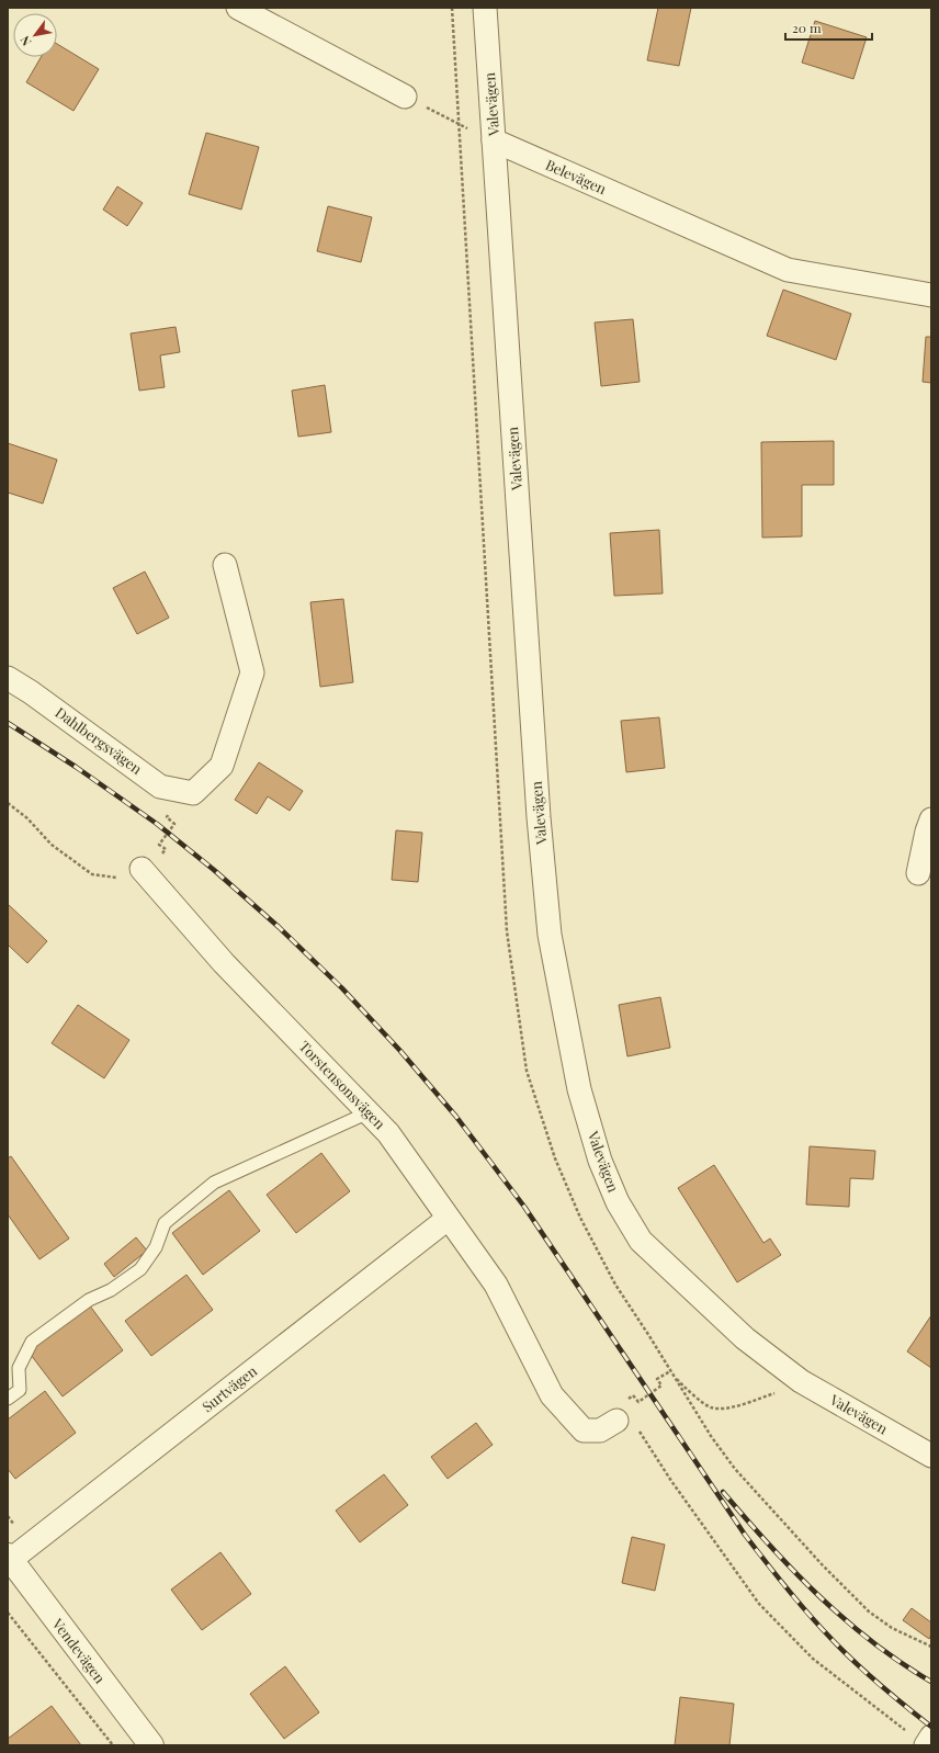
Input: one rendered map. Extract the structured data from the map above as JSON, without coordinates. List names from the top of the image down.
{
  "streets": {
    "street": [
      "Valevägen",
      "Belevägen",
      "Dahlbergsvägen",
      "Torstensonsvägen",
      "Surtvägen",
      "Vendevägen"
    ]
  },
  "crossings": [
    ["Valevägen", "Belevägen"],
    ["Torstensonsvägen", "Surtvägen"],
    ["Surtvägen", "Vendevägen"]
  ],
  "scale_bar": "20 m",
  "north": "bottom left"
}
